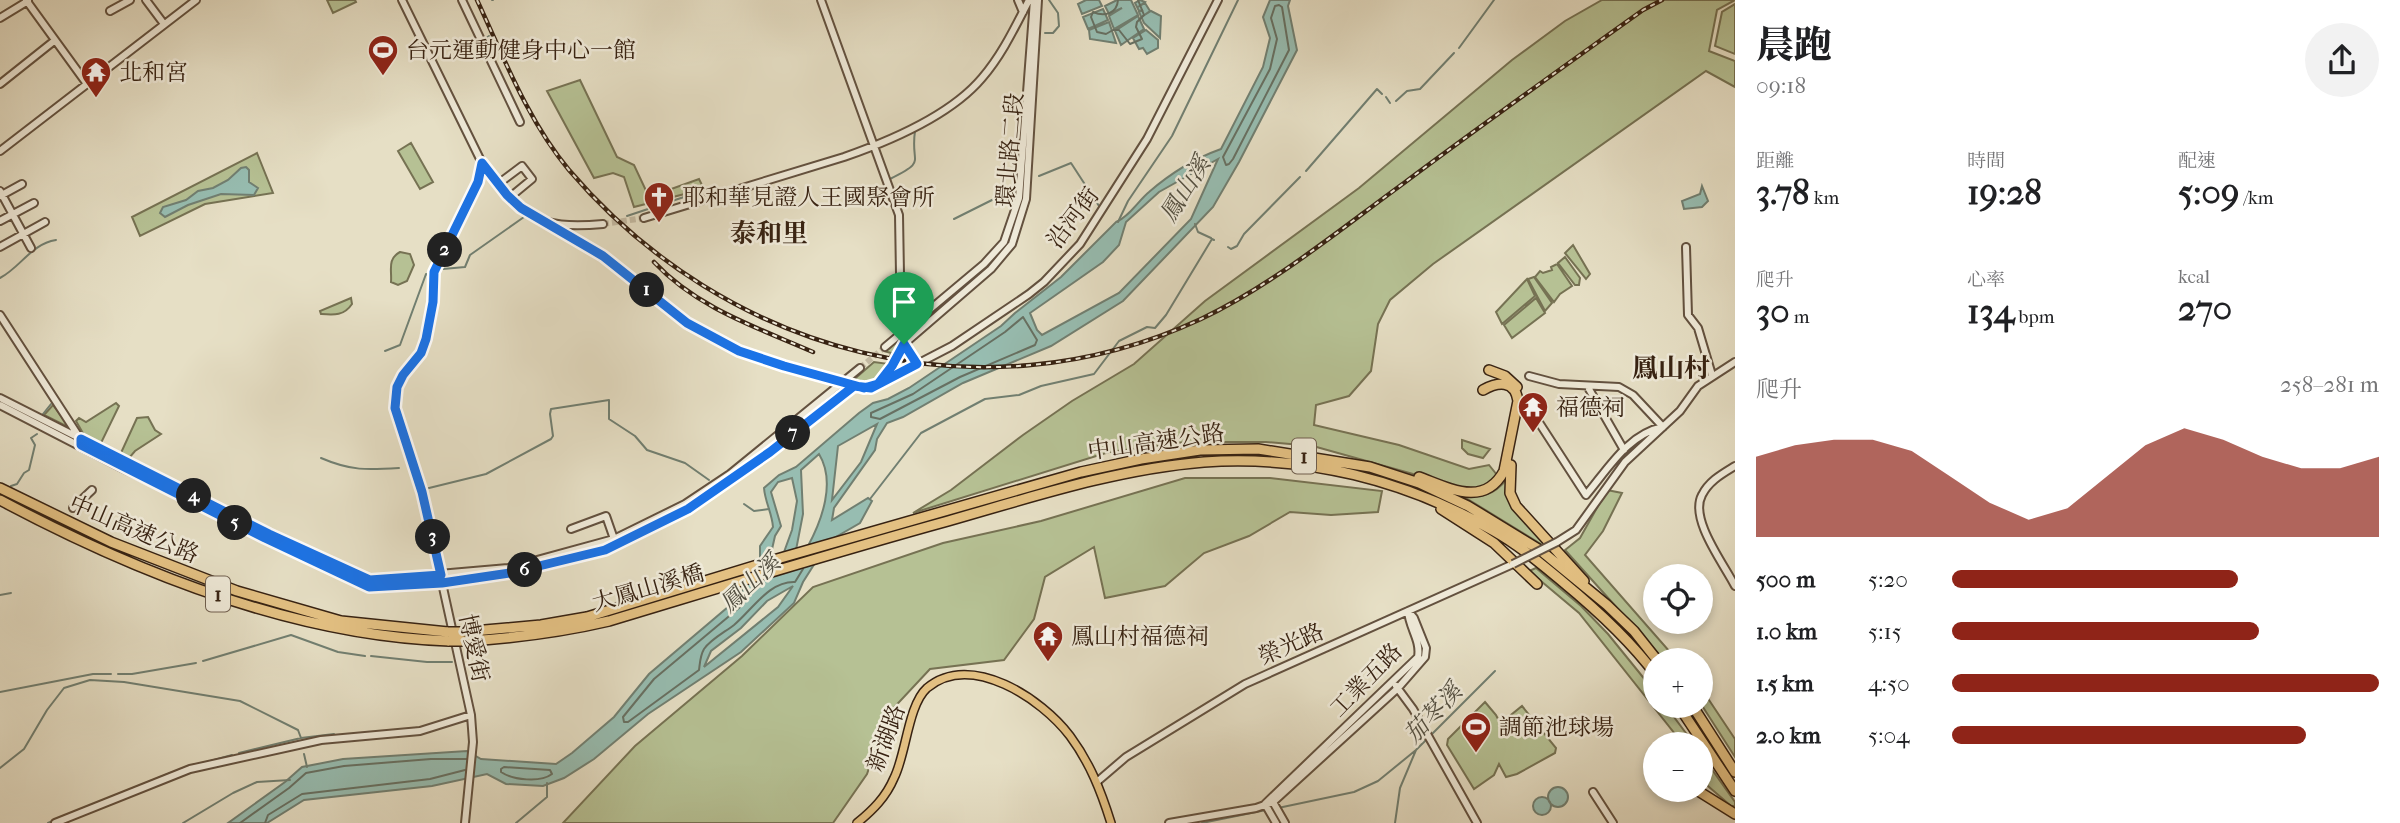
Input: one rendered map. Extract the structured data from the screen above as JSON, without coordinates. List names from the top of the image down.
{
  "streets": {
    "highway": ["中山高速公路", "1", "大鳳山溪橋"],
    "main road": ["新湖路"],
    "street": [
      "環北路二段",
      "沿河街",
      "榮光路",
      "博愛街",
      "工業五路"
    ]
  },
  "crossings": [
    ["環北路二段", "沿河街"],
    ["中山高速公路", "大鳳山溪橋"],
    ["榮光路", "工業五路"],
    ["榮光路", "新湖路"]
  ],
  "districts": ["泰和里", "鳳山村"],
  "water": ["鳳山溪", "茄苳溪"],
  "places": {
    "sports": ["台元運動健身中心一館", "調節池球場"],
    "temple": ["北和宮", "福德祠", "鳳山村福德祠"],
    "church": ["耶和華見證人王國聚會所"]
  },
  "page": {
    "heading": ["晨跑", "09:18"],
    "stats": [
      ["距離", "3.78 km"],
      ["時間", "19:28"],
      ["配速", "5:09 /km"],
      ["爬升", "30 m"],
      ["心率", "134 bpm"],
      ["kcal", "270"]
    ],
    "pins": [
      "2",
      "1",
      "7",
      "4",
      "5",
      "3",
      "6"
    ],
    "chart": ["爬升", "258–281 m"],
    "list": [
      {
        "name": "500 m",
        "note": "5:20"
      },
      {
        "name": "1.0 km",
        "note": "5:15"
      },
      {
        "name": "1.5 km",
        "note": "4:50"
      },
      {
        "name": "2.0 km",
        "note": "5:04"
      }
    ],
    "map_buttons": ["+", "−"]
  }
}
